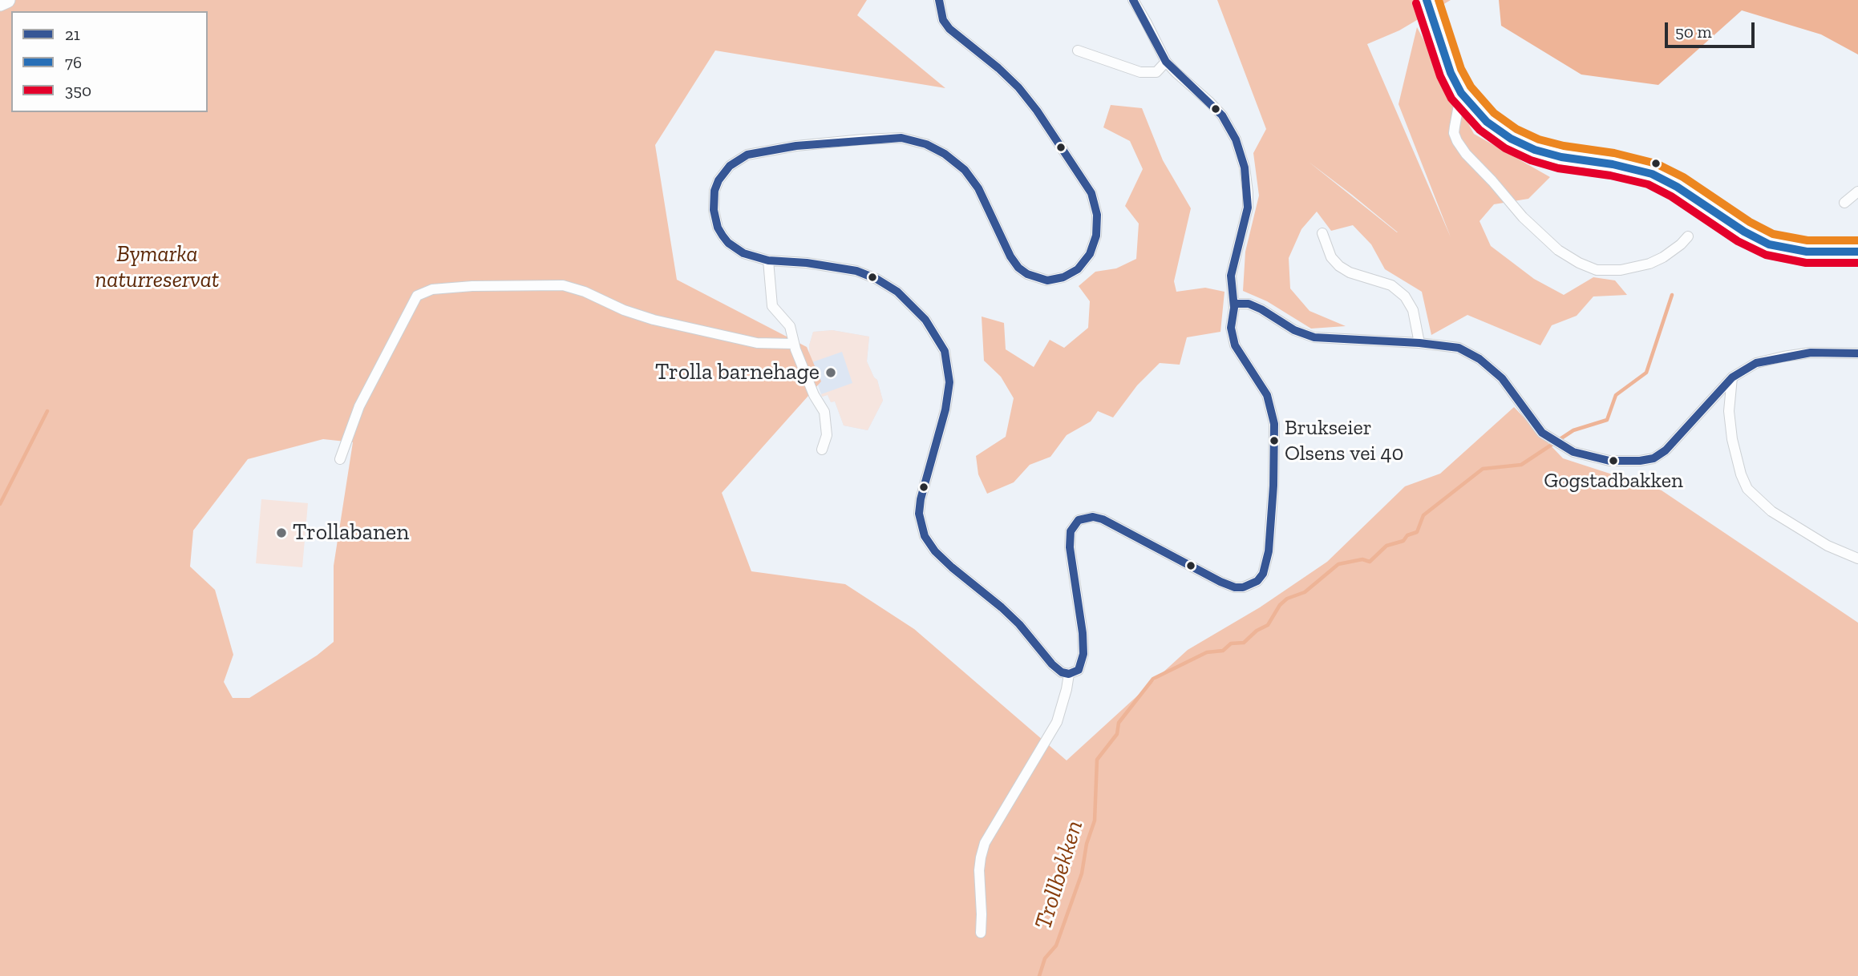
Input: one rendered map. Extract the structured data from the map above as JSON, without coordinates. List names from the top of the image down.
{
  "water": ["Trollbekken"],
  "parks": ["Bymarka naturreservat"],
  "places": [
    "Trolla barnehage",
    "Brukseier Olsens vei 40",
    "Gogstadbakken",
    "Trollabanen"
  ],
  "lines": ["transit line 21", "transit line 76", "transit line 350"],
  "legend": ["21", "76", "350"],
  "scale_bar": "50 m"
}
